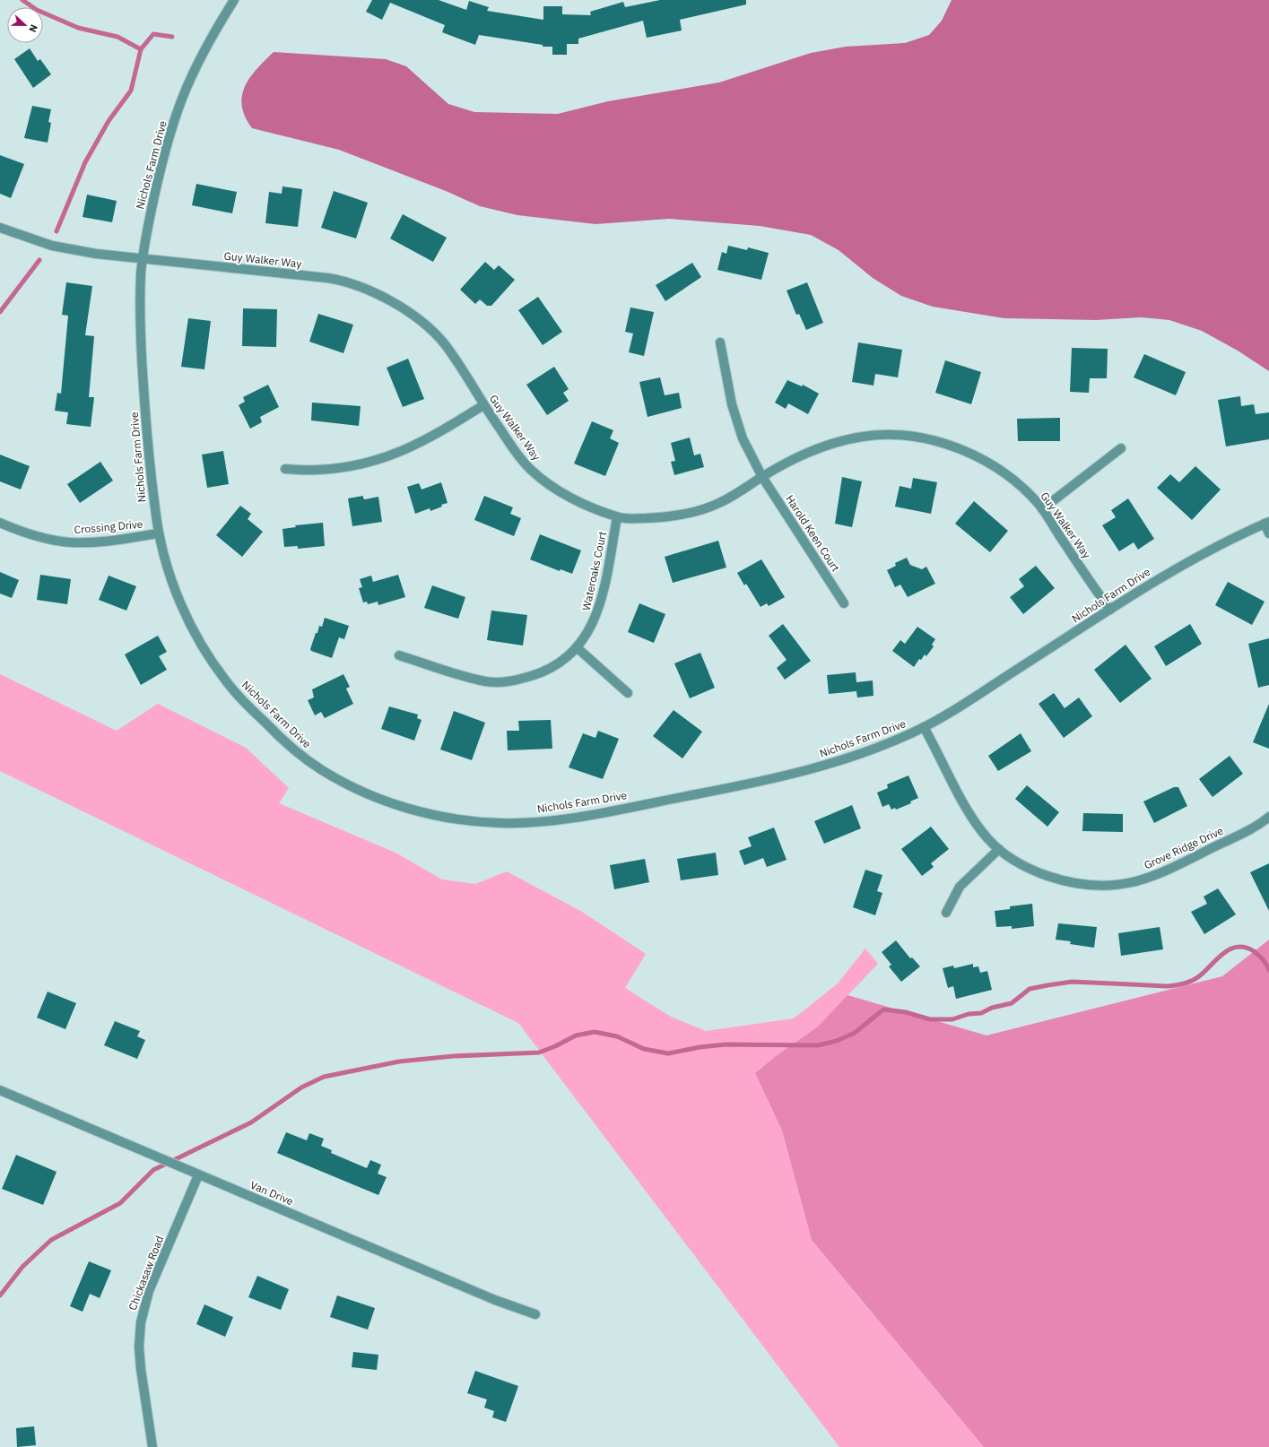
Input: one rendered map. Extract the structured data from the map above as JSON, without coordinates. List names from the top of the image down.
{
  "streets": {
    "street": [
      "Nichols Farm Drive",
      "Guy Walker Way",
      "Crossing Drive",
      "Harold Keen Court",
      "Wateroaks Court",
      "Grove Ridge Drive",
      "Van Drive",
      "Chickasaw Road"
    ]
  },
  "crossings": [
    ["Nichols Farm Drive", "Guy Walker Way"],
    ["Nichols Farm Drive", "Crossing Drive"],
    ["Nichols Farm Drive", "Grove Ridge Drive"],
    ["Guy Walker Way", "Harold Keen Court"],
    ["Guy Walker Way", "Wateroaks Court"],
    ["Van Drive", "Chickasaw Road"]
  ],
  "north": "right"
}
